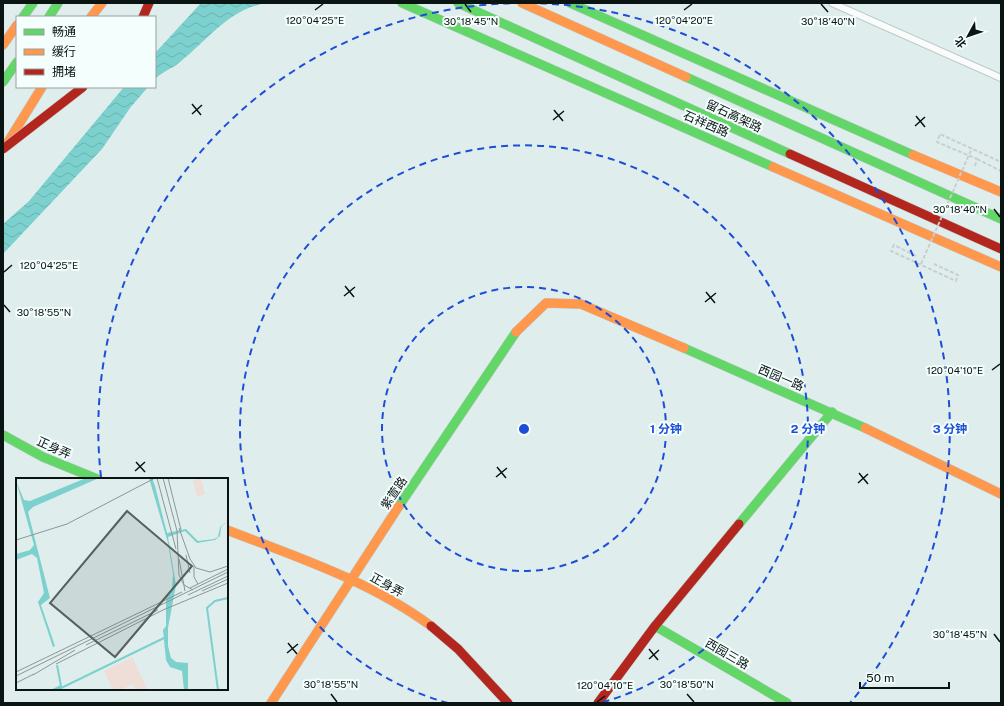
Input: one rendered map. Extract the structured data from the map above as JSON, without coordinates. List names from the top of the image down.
{
  "streets": {
    "main road": [
      "留石高架路",
      "石祥西路",
      "西园一路",
      "正身弄",
      "紫萱路",
      "西园三路"
    ]
  },
  "crossings": [
    ["西园一路", "紫萱路"],
    ["正身弄", "紫萱路"]
  ],
  "legend": ["畅通", "缓行", "拥堵"],
  "scale_bar": "50 m",
  "north": "bottom left",
  "coordinates": [
    "120°04'25\"E",
    "120°04'20\"E",
    "30°18'45\"N",
    "30°18'40\"N",
    "30°18'55\"N",
    "120°04'10\"E",
    "30°18'50\"N"
  ],
  "rings": ["1 分钟", "2 分钟", "3 分钟"]
}
